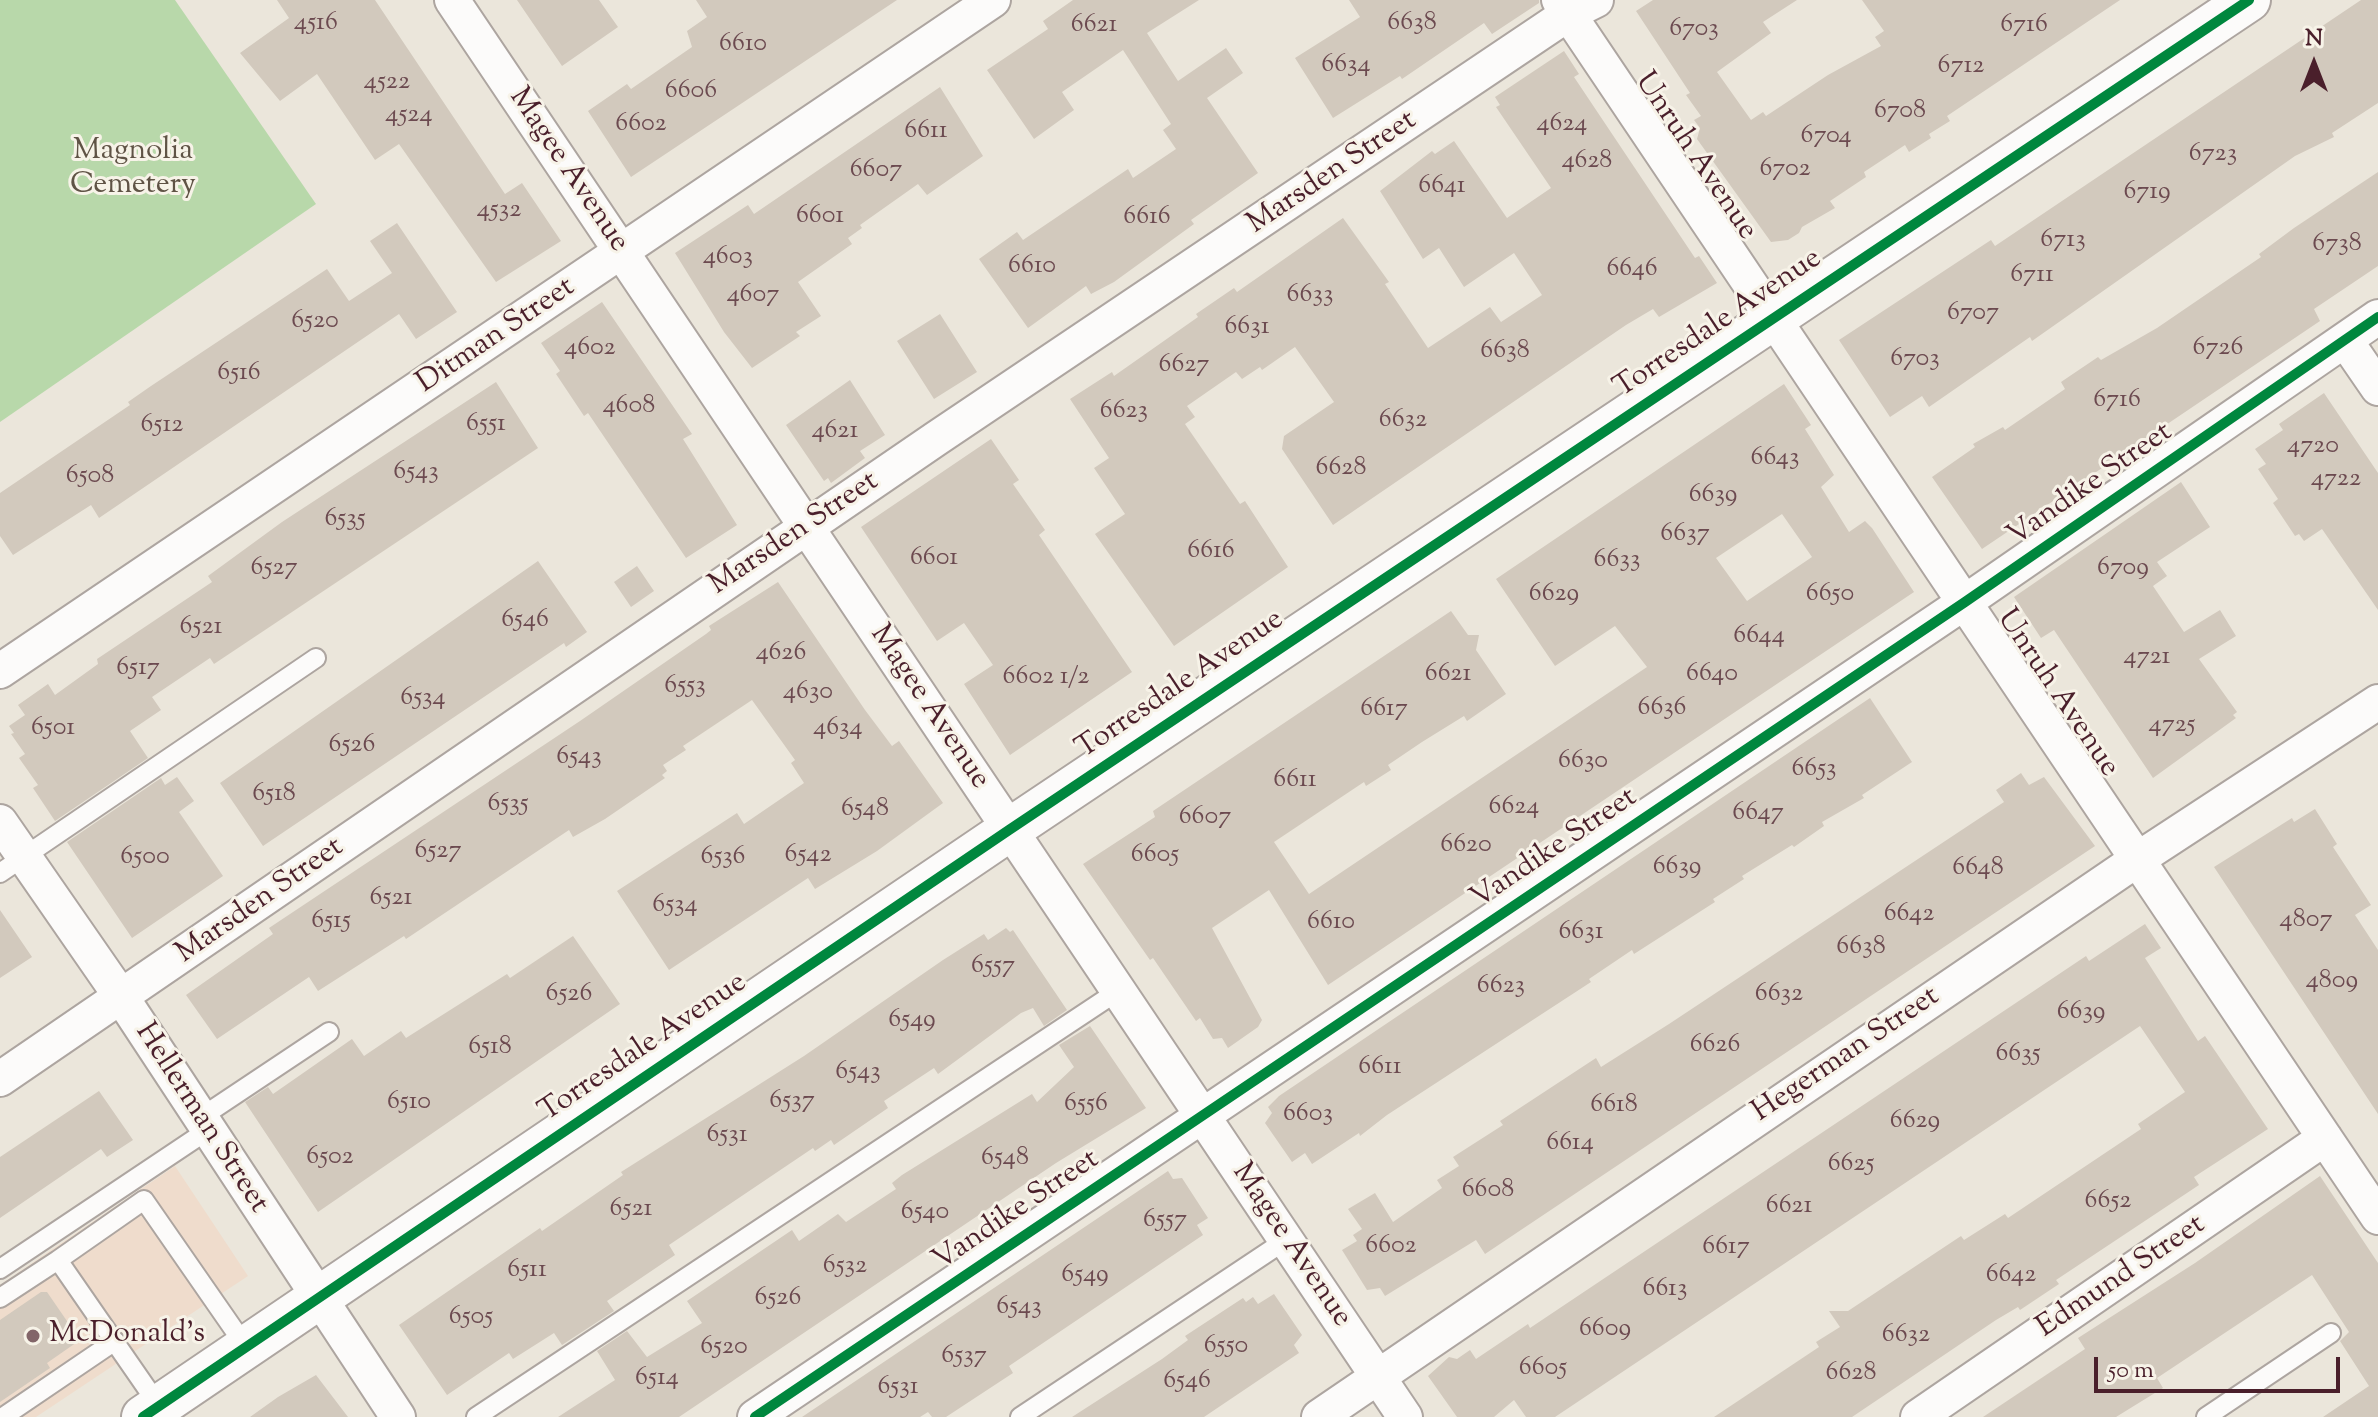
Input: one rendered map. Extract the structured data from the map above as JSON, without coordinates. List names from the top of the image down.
{
  "streets": {
    "street": [
      "Unruh Avenue",
      "Magee Avenue",
      "Marsden Street",
      "Torresdale Avenue",
      "Ditman Street",
      "Vandike Street",
      "Hegerman Street",
      "Hellerman Street",
      "Edmund Street"
    ]
  },
  "crossings": [
    ["Unruh Avenue", "Marsden Street"],
    ["Unruh Avenue", "Torresdale Avenue"],
    ["Unruh Avenue", "Vandike Street"],
    ["Unruh Avenue", "Hegerman Street"],
    ["Unruh Avenue", "Edmund Street"],
    ["Magee Avenue", "Marsden Street"],
    ["Magee Avenue", "Torresdale Avenue"],
    ["Magee Avenue", "Ditman Street"],
    ["Magee Avenue", "Vandike Street"],
    ["Magee Avenue", "Hegerman Street"],
    ["Marsden Street", "Hellerman Street"],
    ["Torresdale Avenue", "Hellerman Street"]
  ],
  "parks": ["Magnolia Cemetery"],
  "places": ["McDonald's"],
  "house_numbers": [
    "4516",
    "6638",
    "6621",
    "6716",
    "6703",
    "6610",
    "6634",
    "6712",
    "4522",
    "6606",
    "6708",
    "4524",
    "6602",
    "4624",
    "6611",
    "6704",
    "6723",
    "4628",
    "6702",
    "6607",
    "6641",
    "6719",
    "4532",
    "6601",
    "6616",
    "6713",
    "6738",
    "4603",
    "6610",
    "6646",
    "6711",
    "4607",
    "6633",
    "6707",
    "6520",
    "6631",
    "4602",
    "6726",
    "6638",
    "6703",
    "6627",
    "6516",
    "6716",
    "4608",
    "6623",
    "6632",
    "6551",
    "6512",
    "4621",
    "4720",
    "6643",
    "6628",
    "6543",
    "6508",
    "4722",
    "6639",
    "6535",
    "6637",
    "6616",
    "6601",
    "6633",
    "6527",
    "6709",
    "6629",
    "6650",
    "6546",
    "6521",
    "6644",
    "4626",
    "4721",
    "6517",
    "6621",
    "6640",
    "6602 1/2",
    "6553",
    "4630",
    "6534",
    "6636",
    "6617",
    "4725",
    "6501",
    "4634",
    "6526",
    "6543",
    "6630",
    "6653",
    "6611",
    "6518",
    "6535",
    "6624",
    "6548",
    "6647",
    "6607",
    "6620",
    "6527",
    "6542",
    "6605",
    "6500",
    "6536",
    "6639",
    "6648",
    "6521",
    "6534",
    "6642",
    "4807",
    "6515",
    "6610",
    "6631",
    "6638",
    "6557",
    "4809",
    "6623",
    "6526",
    "6632",
    "6639",
    "6549",
    "6626",
    "6518",
    "6635",
    "6611",
    "6543",
    "6537",
    "6510",
    "6556",
    "6618",
    "6603",
    "6629",
    "6531",
    "6614",
    "6502",
    "6548",
    "6625",
    "6608",
    "6652",
    "6621",
    "6521",
    "6540",
    "6557",
    "6602",
    "6617",
    "6532",
    "6511",
    "6549",
    "6642",
    "6613",
    "6526",
    "6543",
    "6505",
    "6609",
    "6632",
    "6550",
    "6520",
    "6537",
    "6605",
    "6628",
    "6514",
    "6546",
    "6531"
  ],
  "scale_bar": "50 m",
  "north": "top"
}
